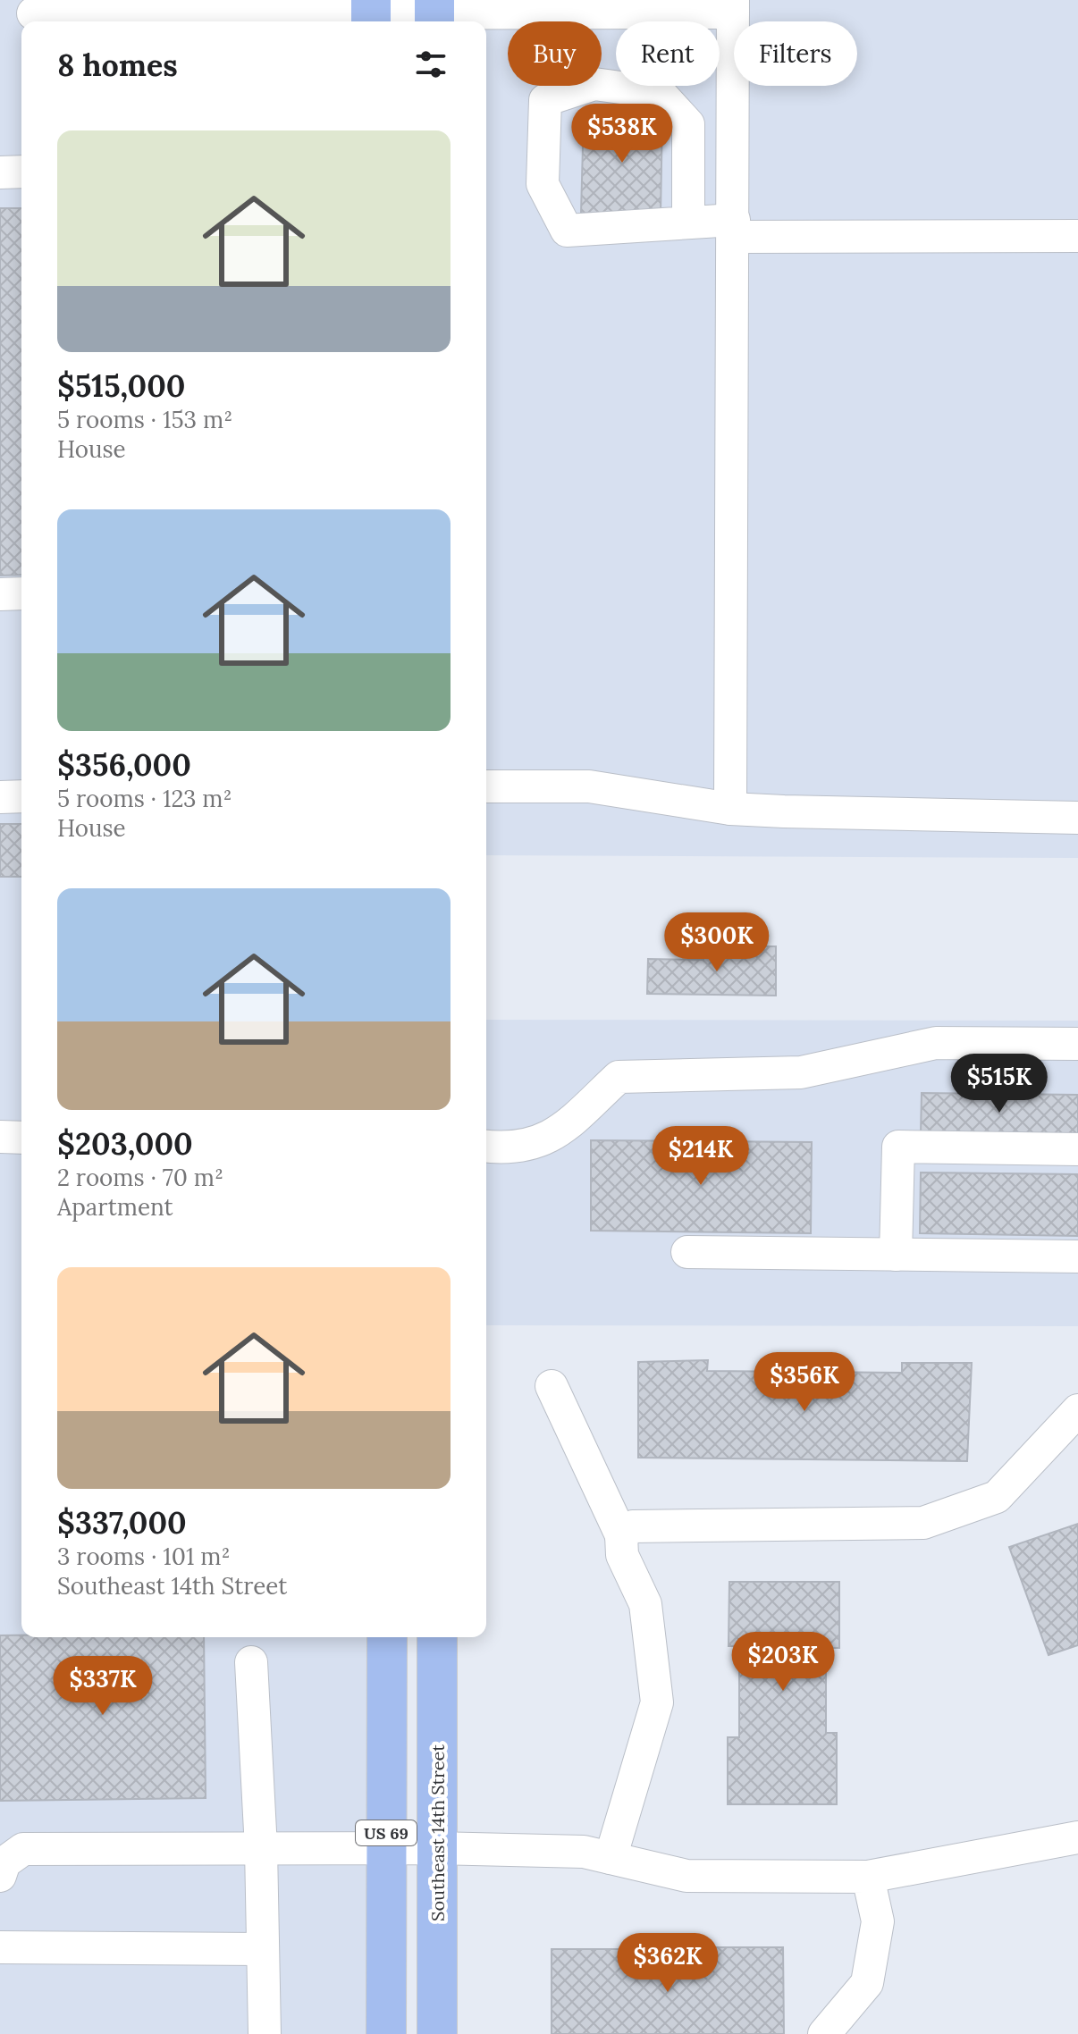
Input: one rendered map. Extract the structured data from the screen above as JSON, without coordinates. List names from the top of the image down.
{
  "streets": {
    "main road": ["US 69", "Southeast 14th Street"]
  },
  "page": {
    "chip": ["Buy", "Rent", "Filters"],
    "heading": "8 homes",
    "price": [
      "$538K",
      "$300K",
      "$515K",
      "$214K",
      "$356K",
      "$203K",
      "$337K",
      "$362K"
    ],
    "list": [
      {
        "name": "$515,000",
        "note": "5 rooms · 153 m² · House"
      },
      {
        "name": "$356,000",
        "note": "5 rooms · 123 m² · House"
      },
      {
        "name": "$203,000",
        "note": "2 rooms · 70 m² · Apartment"
      },
      {
        "name": "$337,000",
        "note": "3 rooms · 101 m² · Southeast 14th Street"
      }
    ]
  }
}
